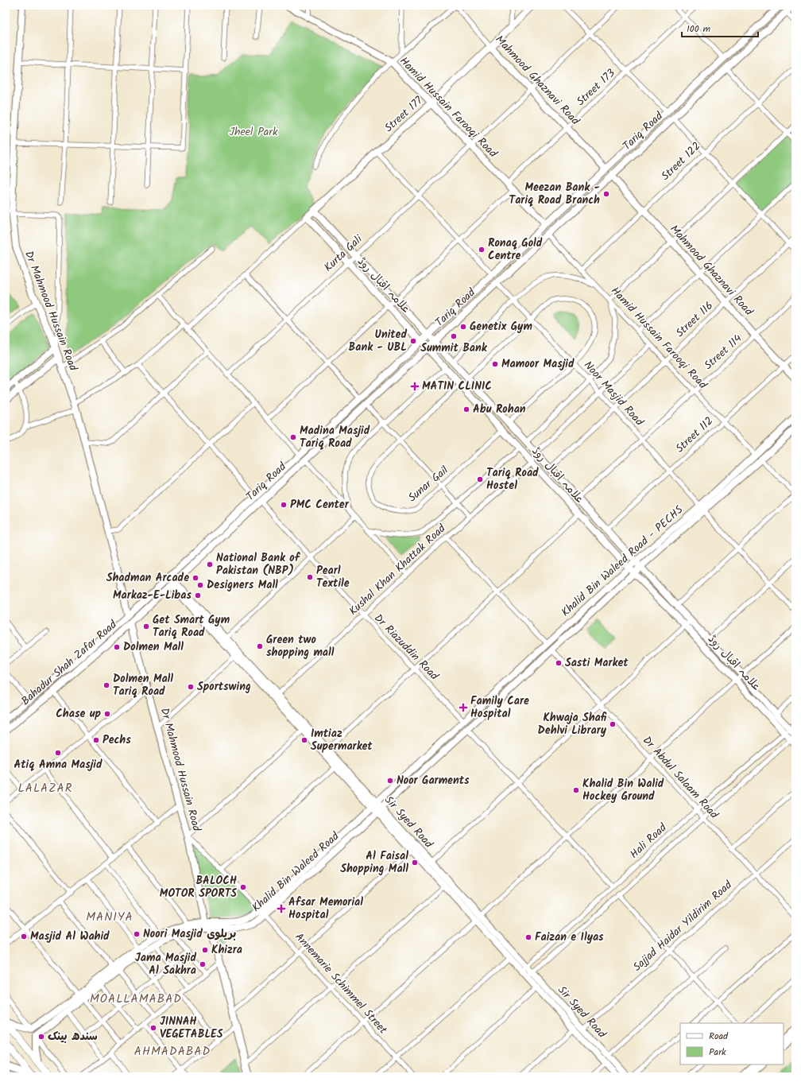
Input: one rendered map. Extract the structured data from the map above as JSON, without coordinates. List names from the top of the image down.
{
  "streets": {
    "main road": [
      "Mahmood Ghaznavi Road",
      "Hamid Hussain Farooqi Road",
      "Street 177",
      "Tariq Road",
      "علامہ اقبال روڈ",
      "Dr Mahmood Hussain Road",
      "Khalid Bin Waleed Road - PECHS",
      "Bahadur Shah Zafar Road",
      "Sir Syed Road",
      "Khalid Bin Waleed Road"
    ],
    "street": [
      "Street 173",
      "Street 122",
      "Kurta Gali",
      "Street 116",
      "Street 114",
      "Noor Masjid Road",
      "Street 112",
      "Sunar Gail",
      "Kushal Khan Khattak Road",
      "Dr Riazuddin Road",
      "Dr Abdul Salaam Road",
      "Hali Road",
      "Sajjad Haidar Yildirim Road",
      "Annemarie Schimmel Street"
    ]
  },
  "crossings": [
    ["Mahmood Ghaznavi Road", "Street 173"],
    ["Mahmood Ghaznavi Road", "Street 177"],
    ["Mahmood Ghaznavi Road", "Tariq Road"],
    ["Mahmood Ghaznavi Road", "Street 122"],
    ["Mahmood Ghaznavi Road", "Kurta Gali"],
    ["Mahmood Ghaznavi Road", "Street 116"],
    ["Mahmood Ghaznavi Road", "Street 114"],
    ["Mahmood Ghaznavi Road", "Street 112"],
    ["Street 173", "Hamid Hussain Farooqi Road"],
    ["Hamid Hussain Farooqi Road", "Street 177"],
    ["Hamid Hussain Farooqi Road", "Tariq Road"],
    ["Hamid Hussain Farooqi Road", "Street 122"],
    ["Hamid Hussain Farooqi Road", "Kurta Gali"],
    ["Hamid Hussain Farooqi Road", "Street 116"],
    ["Hamid Hussain Farooqi Road", "Street 114"],
    ["Hamid Hussain Farooqi Road", "Street 112"],
    ["Hamid Hussain Farooqi Road", "Khalid Bin Waleed Road - PECHS"],
    ["Street 177", "علامہ اقبال روڈ"],
    ["Tariq Road", "علامہ اقبال روڈ"],
    ["Tariq Road", "Dr Mahmood Hussain Road"],
    ["Tariq Road", "Noor Masjid Road"],
    ["Tariq Road", "Dr Riazuddin Road"],
    ["Tariq Road", "Bahadur Shah Zafar Road"],
    ["Tariq Road", "Sir Syed Road"],
    ["Kurta Gali", "علامہ اقبال روڈ"],
    ["علامہ اقبال روڈ", "Street 116"],
    ["علامہ اقبال روڈ", "Street 114"],
    ["علامہ اقبال روڈ", "Street 112"],
    ["علامہ اقبال روڈ", "Sunar Gail"],
    ["علامہ اقبال روڈ", "Khalid Bin Waleed Road - PECHS"],
    ["علامہ اقبال روڈ", "Kushal Khan Khattak Road"],
    ["علامہ اقبال روڈ", "Hali Road"],
    ["Dr Mahmood Hussain Road", "Bahadur Shah Zafar Road"],
    ["Dr Mahmood Hussain Road", "Khalid Bin Waleed Road"],
    ["Dr Mahmood Hussain Road", "Annemarie Schimmel Street"],
    ["Street 116", "Noor Masjid Road"],
    ["Street 114", "Noor Masjid Road"],
    ["Noor Masjid Road", "Street 112"],
    ["Noor Masjid Road", "Khalid Bin Waleed Road - PECHS"],
    ["Khalid Bin Waleed Road - PECHS", "Dr Riazuddin Road"],
    ["Khalid Bin Waleed Road - PECHS", "Dr Abdul Salaam Road"],
    ["Khalid Bin Waleed Road - PECHS", "Khalid Bin Waleed Road"],
    ["Kushal Khan Khattak Road", "Dr Riazuddin Road"],
    ["Kushal Khan Khattak Road", "Sir Syed Road"],
    ["Dr Riazuddin Road", "Khalid Bin Waleed Road"],
    ["Dr Abdul Salaam Road", "Hali Road"],
    ["Dr Abdul Salaam Road", "Sajjad Haidar Yildirim Road"],
    ["Sir Syed Road", "Hali Road"],
    ["Sir Syed Road", "Khalid Bin Waleed Road"],
    ["Sir Syed Road", "Sajjad Haidar Yildirim Road"],
    ["Khalid Bin Waleed Road", "Annemarie Schimmel Street"]
  ],
  "districts": [
    "LALAZAR",
    "MANIYA",
    "MOALLAMABAD",
    "AHMADABAD"
  ],
  "parks": ["Jheel Park"],
  "places": {
    "other": [
      "Meezan Bank - Tariq Road Branch",
      "Ronaq Gold Centre",
      "Genetix Gym",
      "Summit Bank",
      "United Bank - UBL",
      "Mamoor Masjid",
      "Abu Rohan",
      "Madina Masjid Tariq Road",
      "Tariq Road Hostel",
      "PMC Center",
      "National Bank of Pakistan (NBP)",
      "Pearl Textile",
      "Shadman Arcade",
      "Designers Mall",
      "Markaz-E-Libas",
      "Get Smart Gym Tariq Road",
      "Green two shopping mall",
      "Dolmen Mall",
      "Sasti Market",
      "Dolmen Mall Tariq Road",
      "Sportswing",
      "Chase up",
      "Khwaja Shafi Dehlvi Library",
      "Pechs",
      "Imtiaz Supermarket",
      "Atiq Amna Masjid",
      "Noor Garments",
      "Khalid Bin Walid Hockey Ground",
      "Al Faisal Shopping Mall",
      "BALOCH MOTOR SPORTS",
      "Noori Masjid بریلوی",
      "Masjid Al Wahid",
      "Faizan e Ilyas",
      "Khizra",
      "Jama Masjid Al Sakhra",
      "JINNAH VEGETABLES",
      "سندھ بینک"
    ],
    "health": ["MATIN CLINIC", "Family Care Hospital", "Afsar Memorial Hospital"]
  },
  "legend": ["Road", "Park"],
  "scale_bar": "100 m"
}
